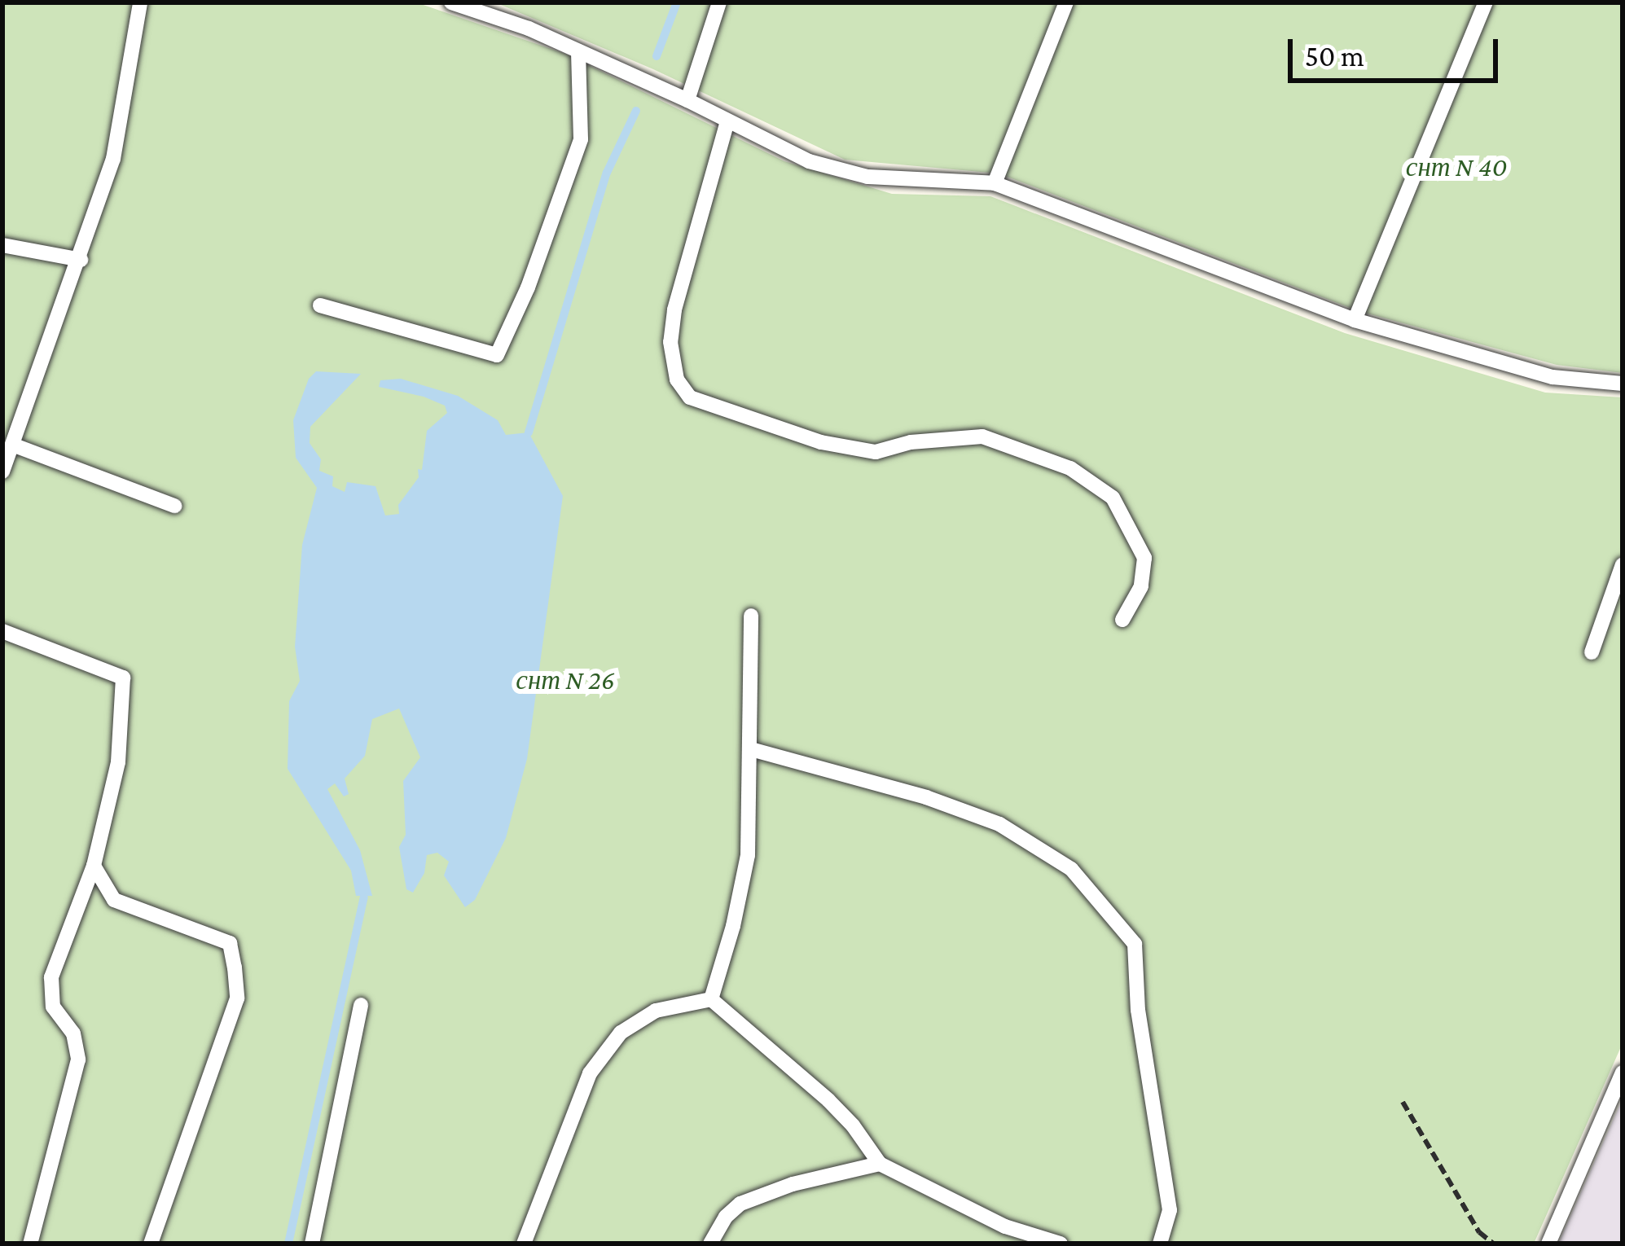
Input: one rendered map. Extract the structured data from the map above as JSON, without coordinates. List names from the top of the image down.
{
  "parks": ["снт N 40", "снт N 26"],
  "scale_bar": "50 m"
}
